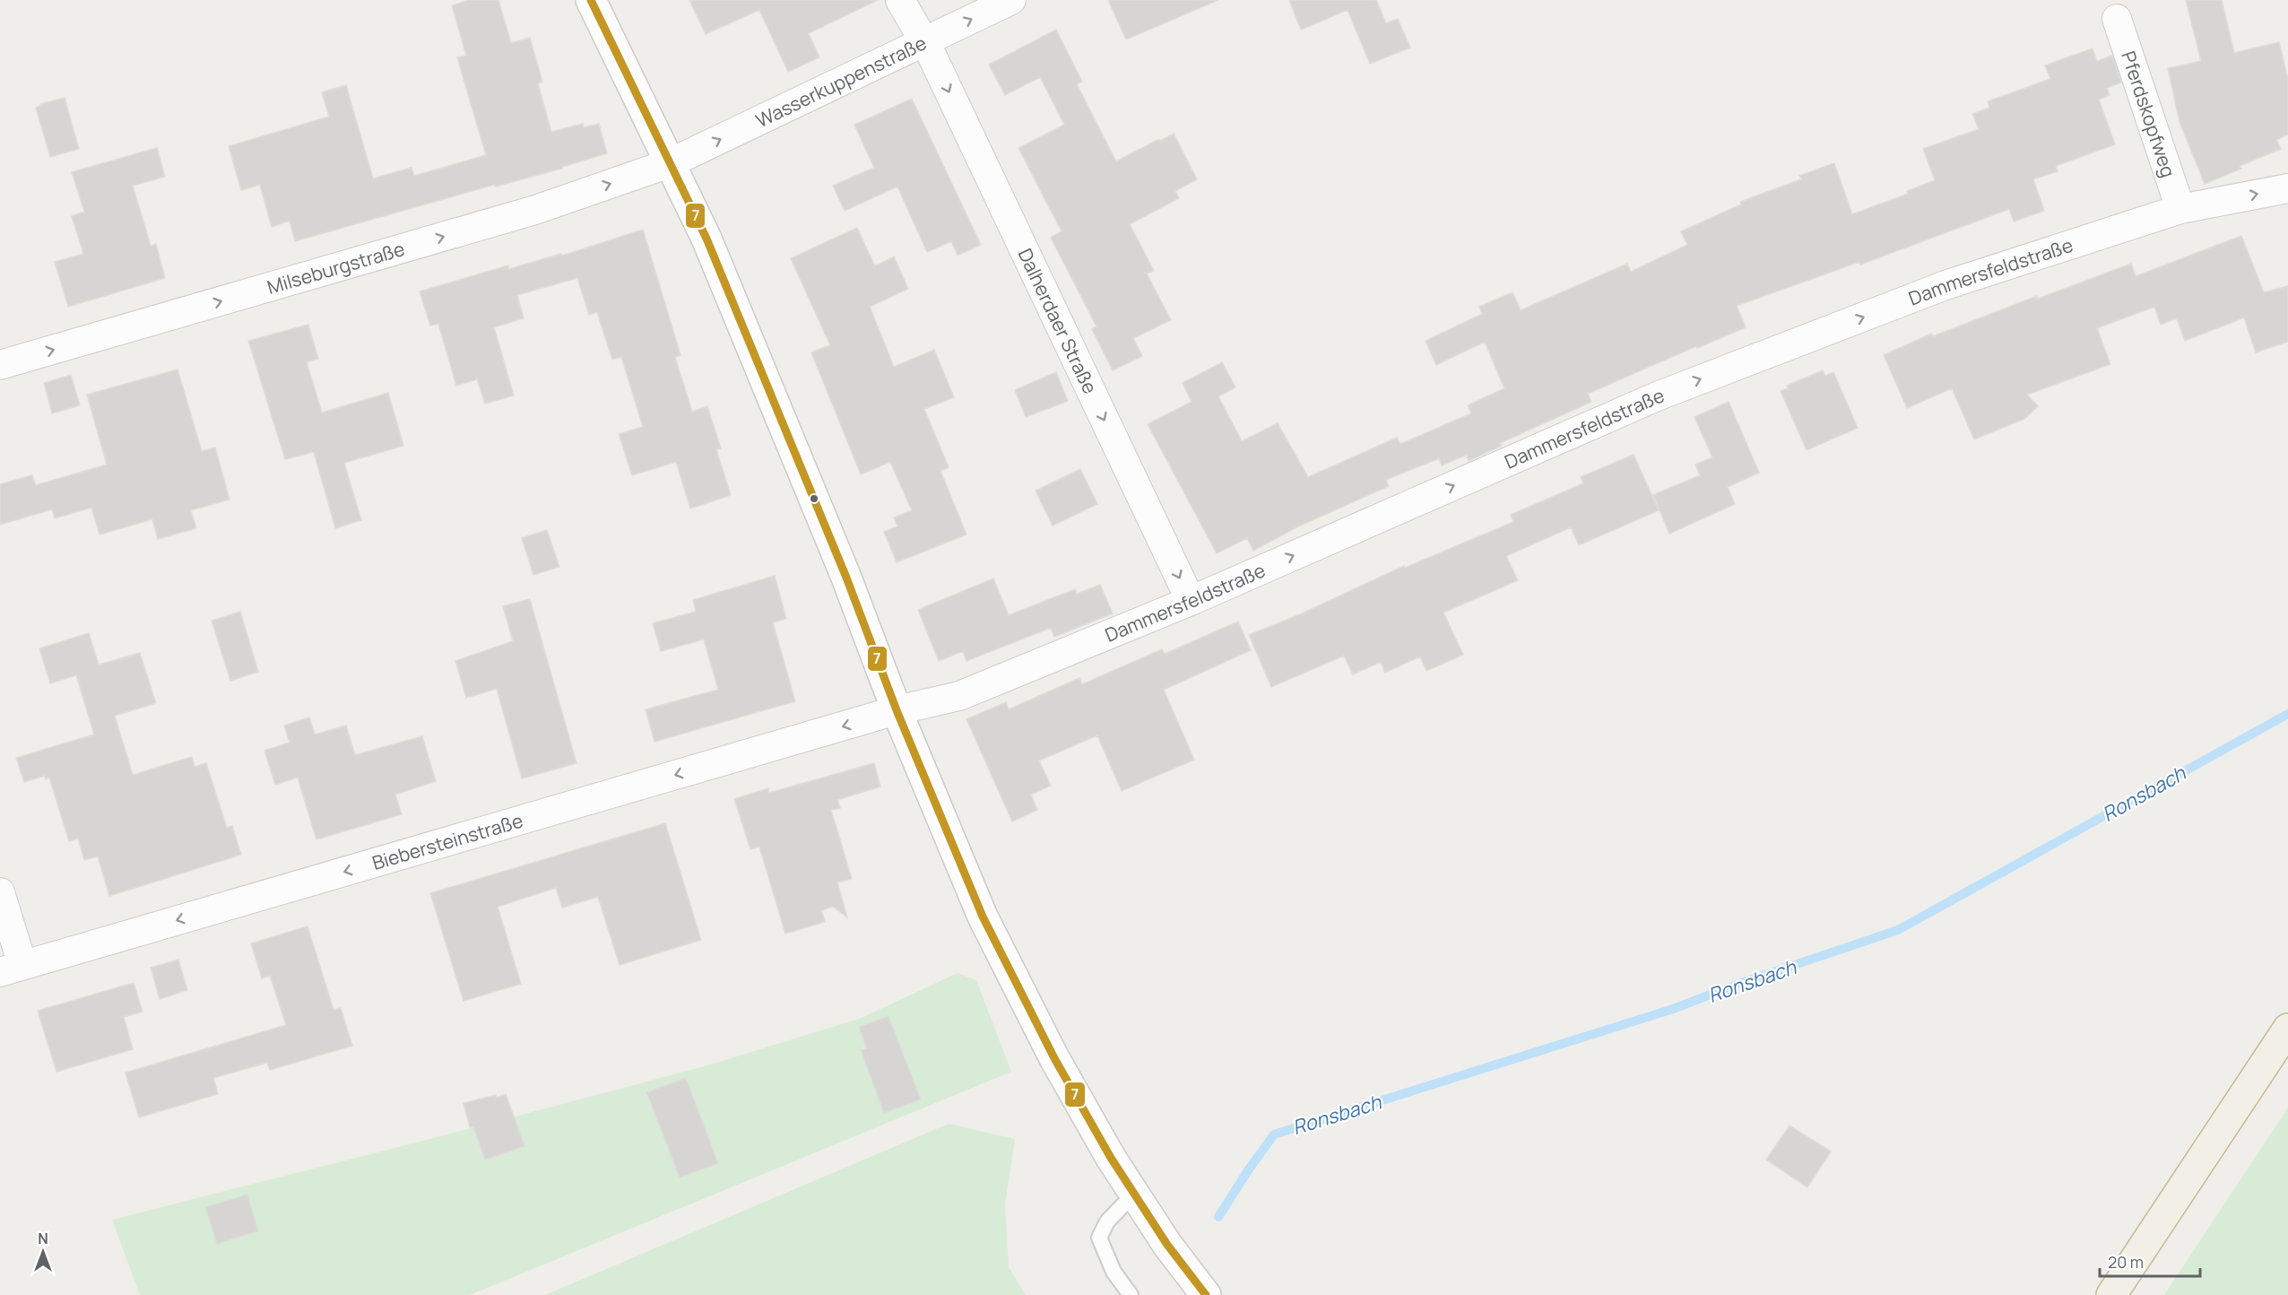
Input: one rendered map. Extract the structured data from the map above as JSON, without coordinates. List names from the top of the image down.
{
  "streets": {
    "street": [
      "Wasserkuppenstraße",
      "Pferdskopfweg",
      "Milseburgstraße",
      "Dammersfeldstraße",
      "Dalherdaer Straße",
      "Biebersteinstraße"
    ]
  },
  "crossings": [
    ["Wasserkuppenstraße", "Milseburgstraße"],
    ["Wasserkuppenstraße", "Dalherdaer Straße"],
    ["Pferdskopfweg", "Dammersfeldstraße"],
    ["Dammersfeldstraße", "Dalherdaer Straße"],
    ["Dammersfeldstraße", "Biebersteinstraße"]
  ],
  "one_way": [
    "Wasserkuppenstraße",
    "Milseburgstraße",
    "Dammersfeldstraße",
    "Dalherdaer Straße",
    "Biebersteinstraße"
  ],
  "water": ["Ronsbach"],
  "lines": ["transit line 7"],
  "scale_bar": "20 m",
  "north": "top"
}
